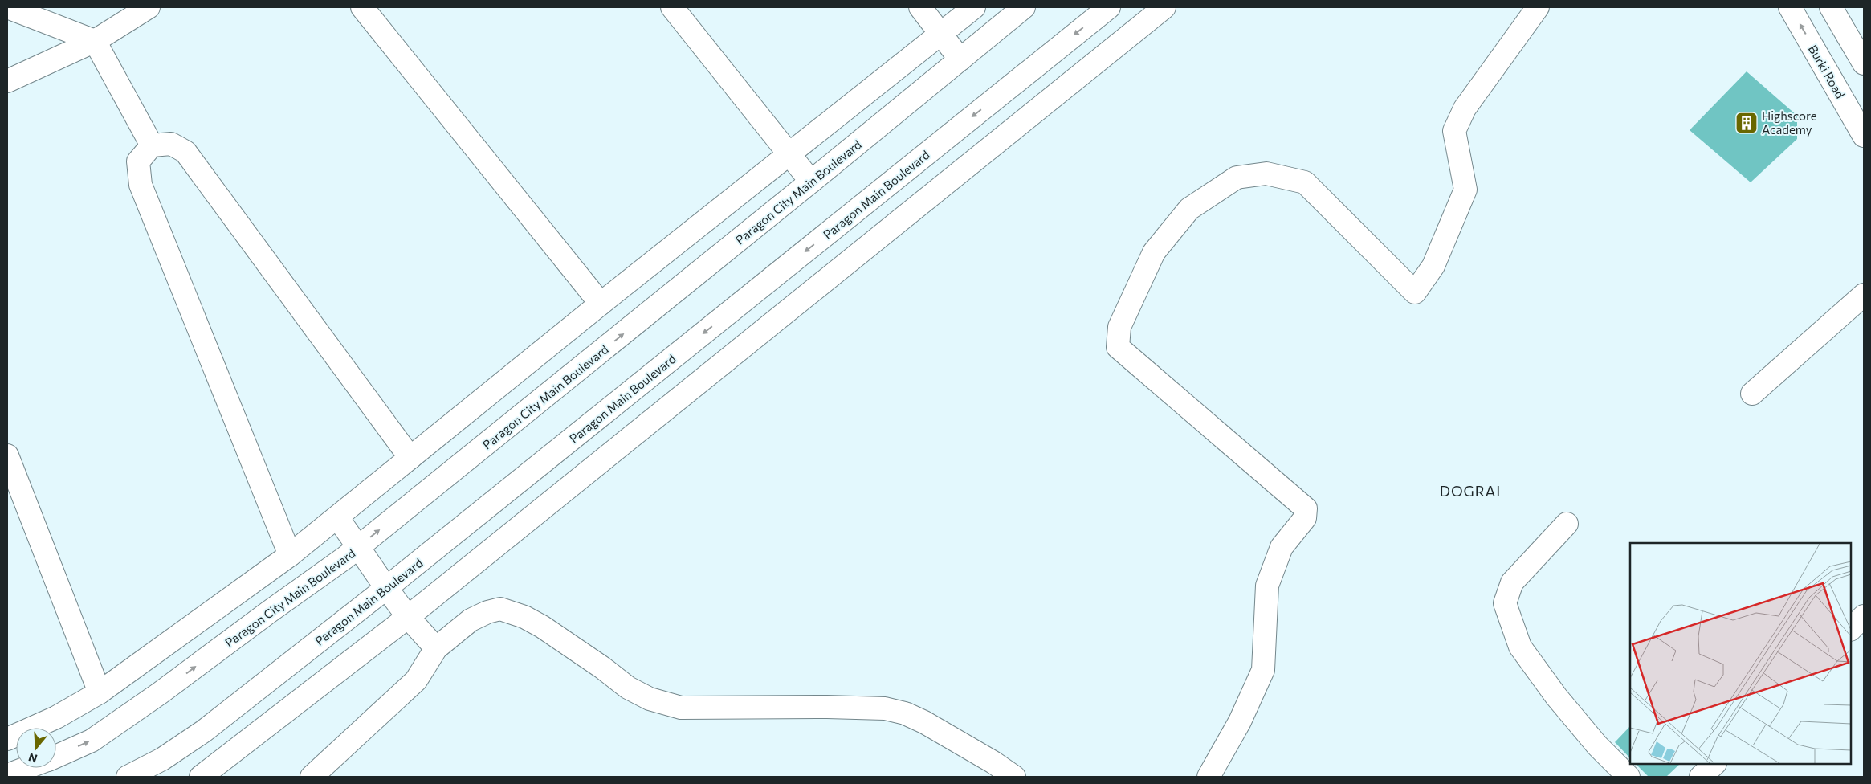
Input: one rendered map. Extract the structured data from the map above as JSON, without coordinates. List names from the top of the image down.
{
  "streets": {
    "street": ["Burki Road", "Paragon City Main Boulevard", "Paragon Main Boulevard"]
  },
  "districts": ["DOGRAI"],
  "places": {
    "building": ["Highscore Academy"]
  },
  "north": "bottom"
}
